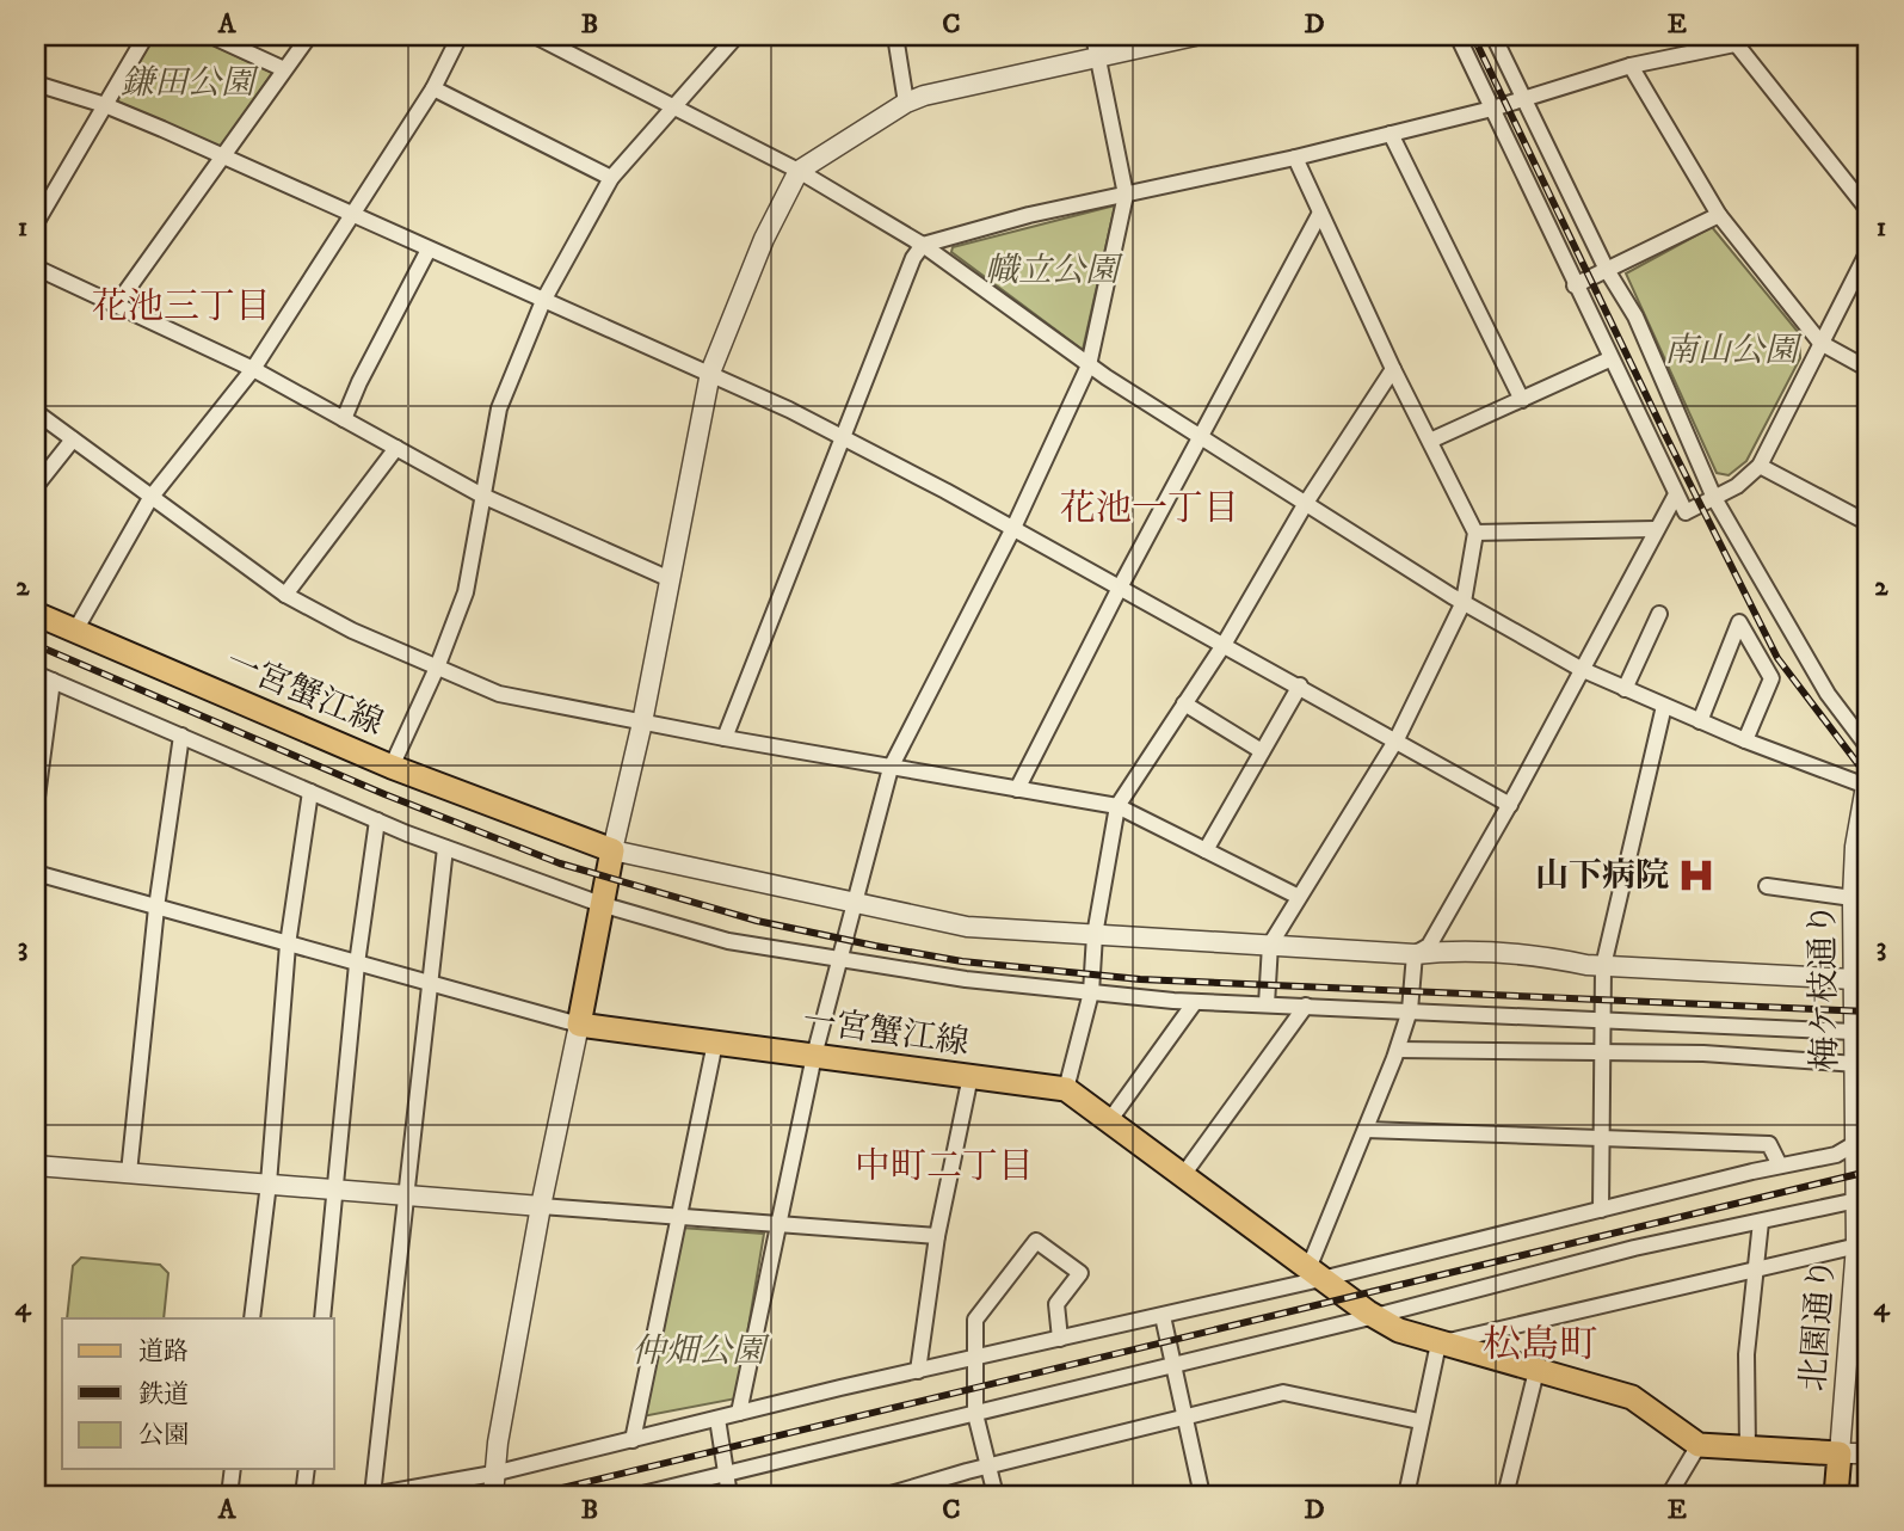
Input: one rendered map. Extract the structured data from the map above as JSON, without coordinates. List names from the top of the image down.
{
  "streets": {
    "main road": ["一宮蟹江線"],
    "street": ["梅ケ枝通り", "北園通り"]
  },
  "crossings": [
    ["梅ケ枝通り", "北園通り"]
  ],
  "districts": [
    "花池三丁目",
    "花池一丁目",
    "中町二丁目",
    "松島町"
  ],
  "parks": [
    "鎌田公園",
    "幟立公園",
    "南山公園",
    "仲畑公園"
  ],
  "places": {
    "hospital": ["山下病院"]
  },
  "legend": ["道路", "鉄道", "公園"],
  "grid": {
    "columns": [
      "A",
      "B",
      "C",
      "D",
      "E"
    ],
    "rows": [
      "1",
      "2",
      "3",
      "4"
    ]
  }
}
